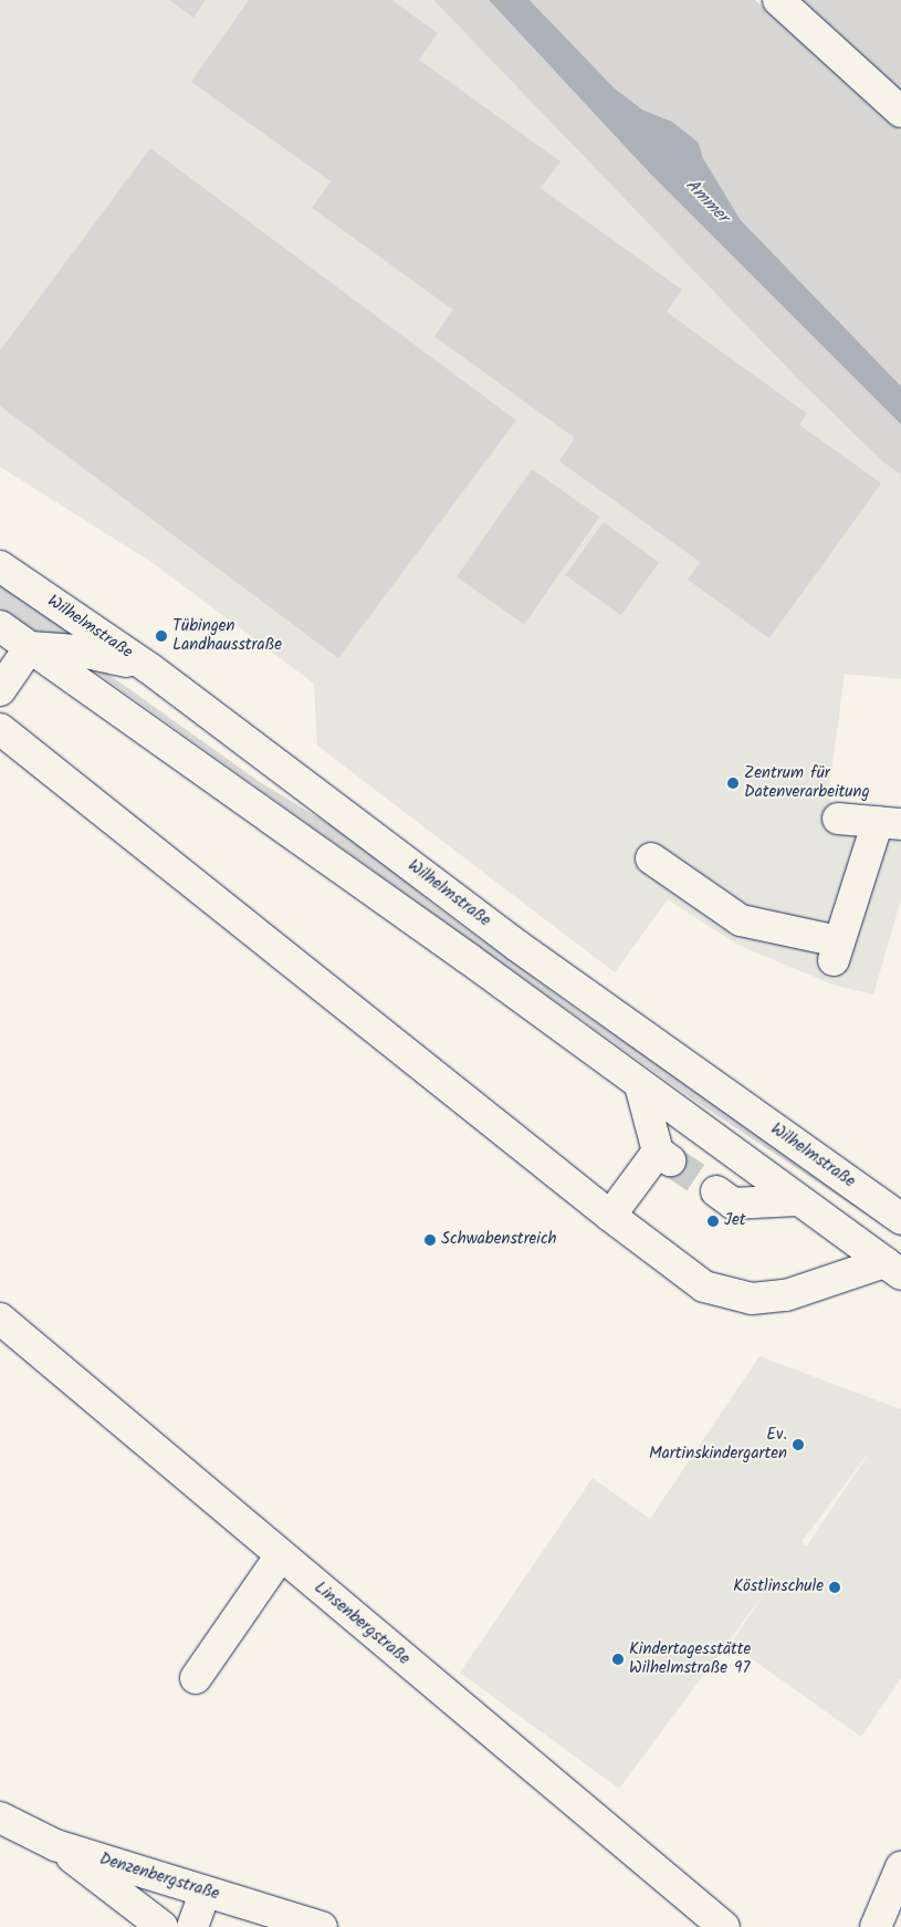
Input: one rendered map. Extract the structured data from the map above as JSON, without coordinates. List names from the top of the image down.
{
  "streets": {
    "street": ["Wilhelmstraße", "Linsenbergstraße", "Denzenbergstraße"]
  },
  "water": ["Ammer"],
  "places": [
    "Tübingen Landhausstraße",
    "Zentrum für Datenverarbeitung",
    "Jet",
    "Schwabenstreich",
    "Ev. Martinskindergarten",
    "Köstlinschule",
    "Kindertagesstätte Wilhelmstraße 97"
  ]
}
